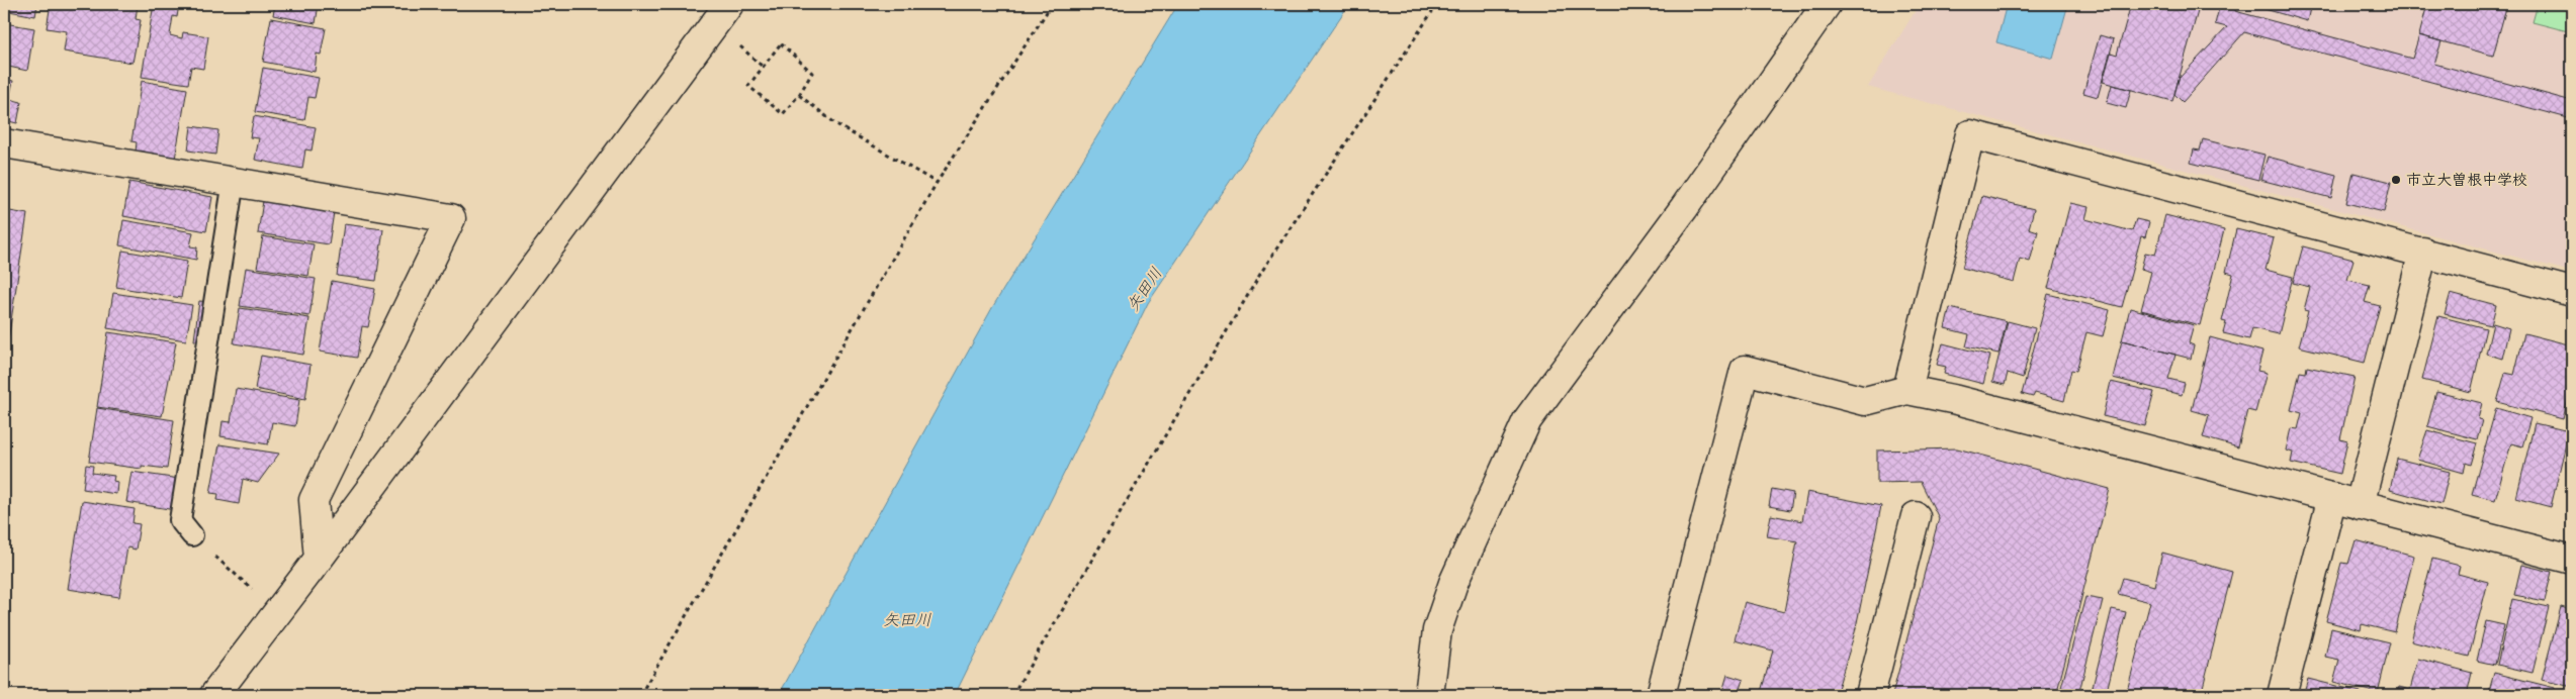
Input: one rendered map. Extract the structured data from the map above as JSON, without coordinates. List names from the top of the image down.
{
  "water": ["矢田川"],
  "places": ["市立大曽根中学校"]
}
